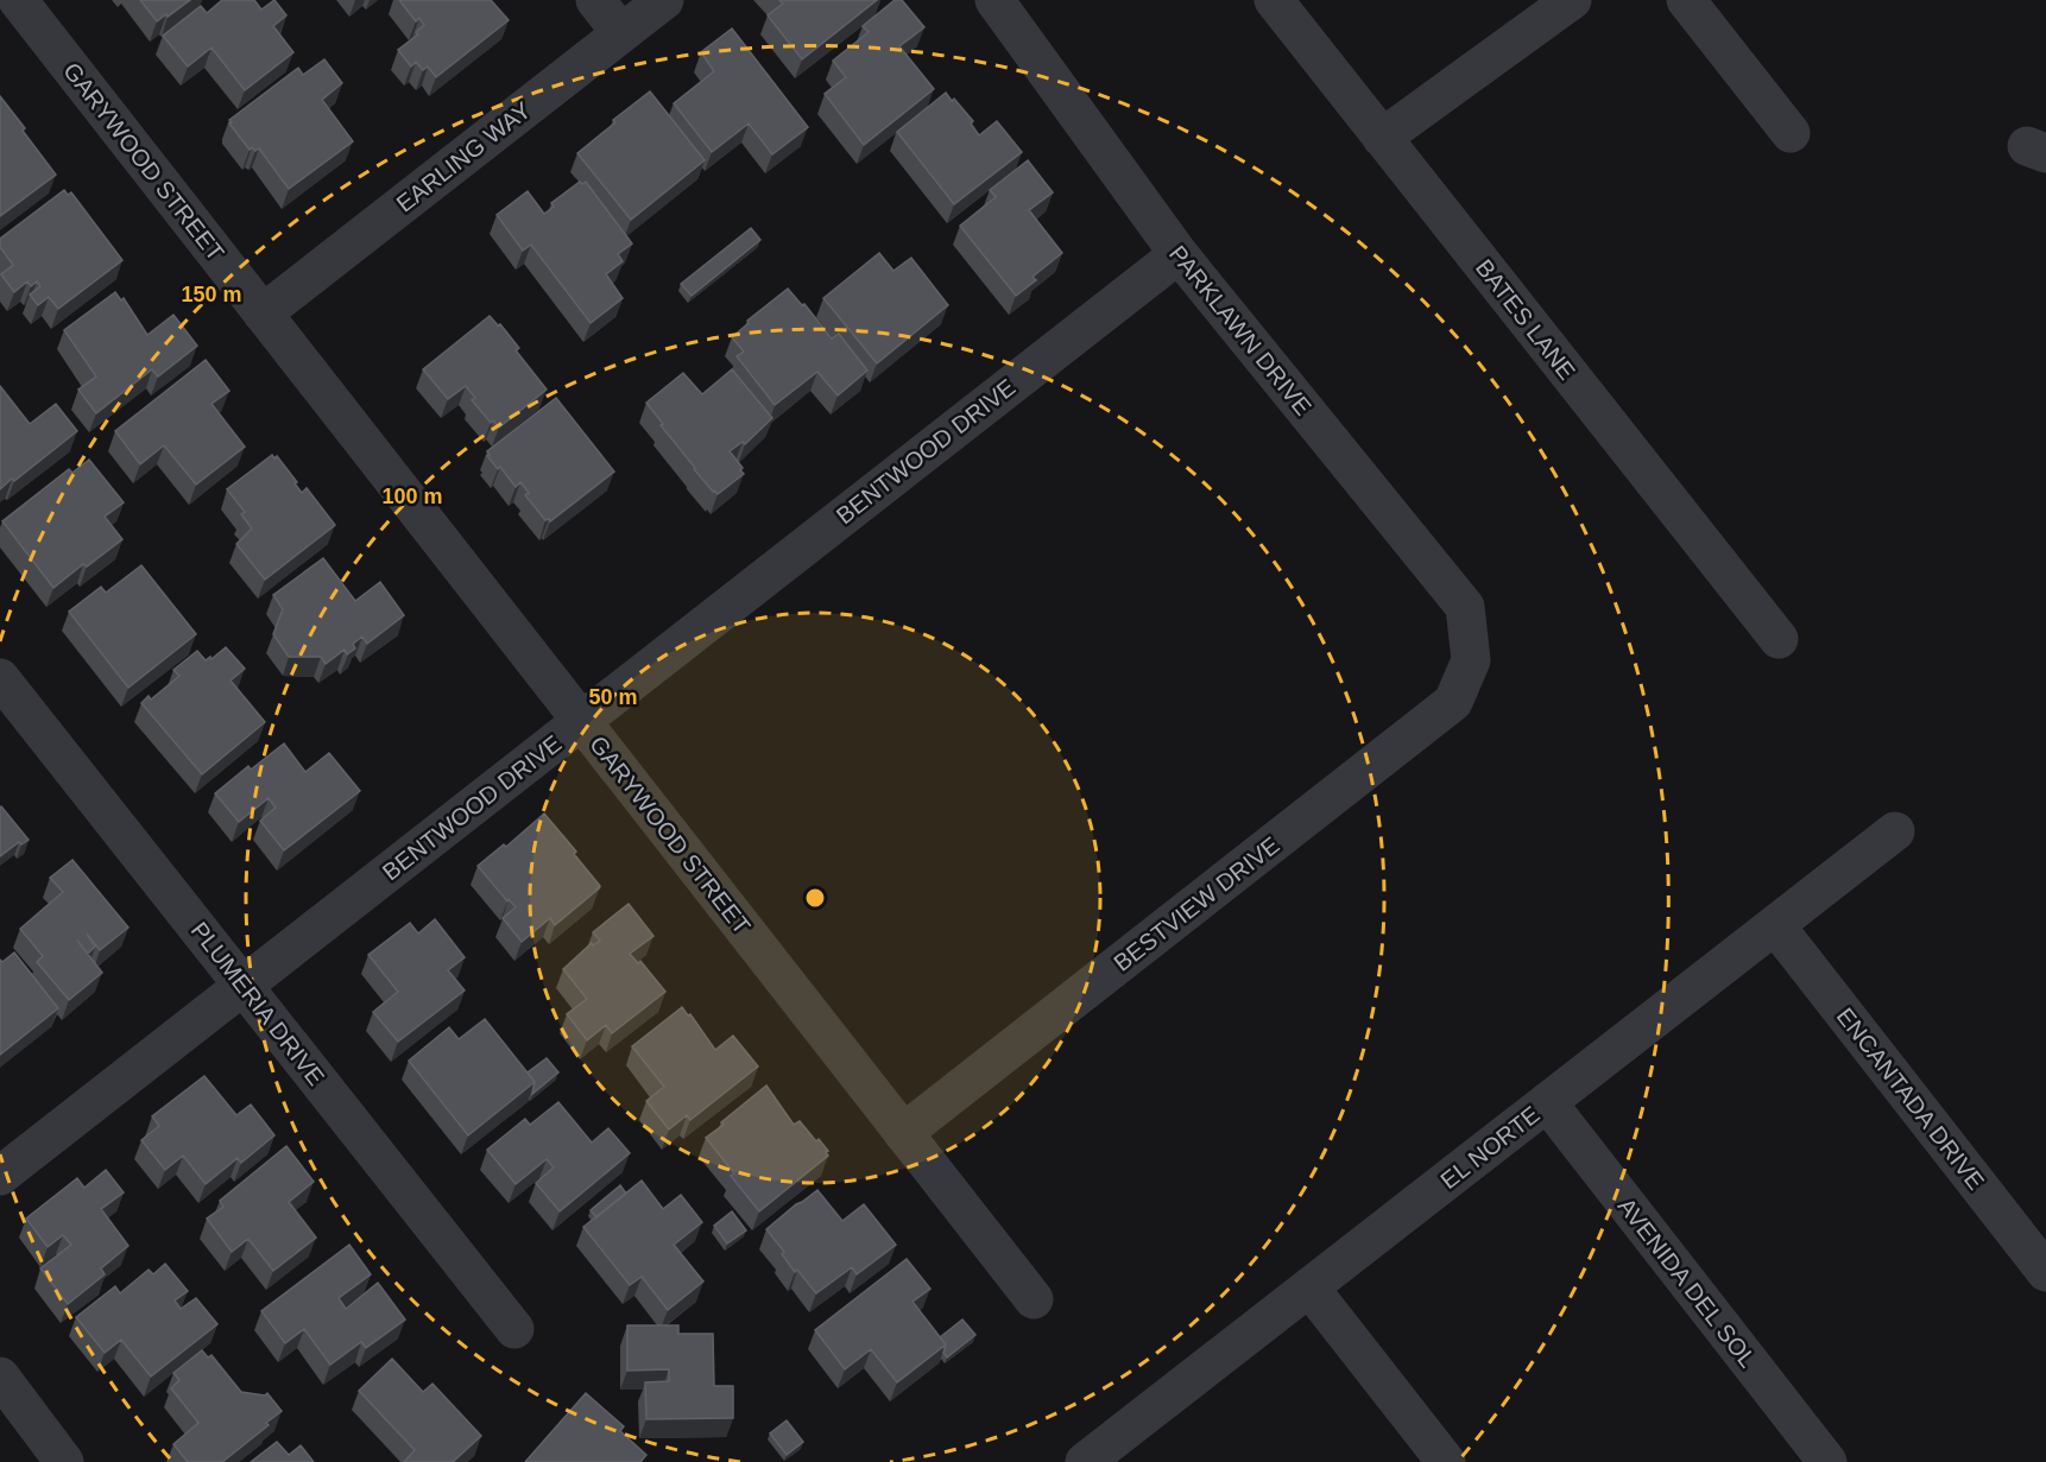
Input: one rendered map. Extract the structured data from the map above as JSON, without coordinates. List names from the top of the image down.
{
  "streets": {
    "street": [
      "EARLING WAY",
      "GARYWOOD STREET",
      "BATES LANE",
      "PARKLAWN DRIVE",
      "BENTWOOD DRIVE",
      "BESTVIEW DRIVE",
      "PLUMERIA DRIVE",
      "ENCANTADA DRIVE",
      "EL NORTE",
      "AVENIDA DEL SOL"
    ]
  },
  "crossings": [
    ["EARLING WAY", "GARYWOOD STREET"],
    ["GARYWOOD STREET", "BENTWOOD DRIVE"],
    ["GARYWOOD STREET", "BESTVIEW DRIVE"],
    ["PARKLAWN DRIVE", "BENTWOOD DRIVE"],
    ["PARKLAWN DRIVE", "BESTVIEW DRIVE"],
    ["BENTWOOD DRIVE", "PLUMERIA DRIVE"],
    ["ENCANTADA DRIVE", "EL NORTE"],
    ["EL NORTE", "AVENIDA DEL SOL"]
  ],
  "rings": ["150 m", "100 m", "50 m"]
}
